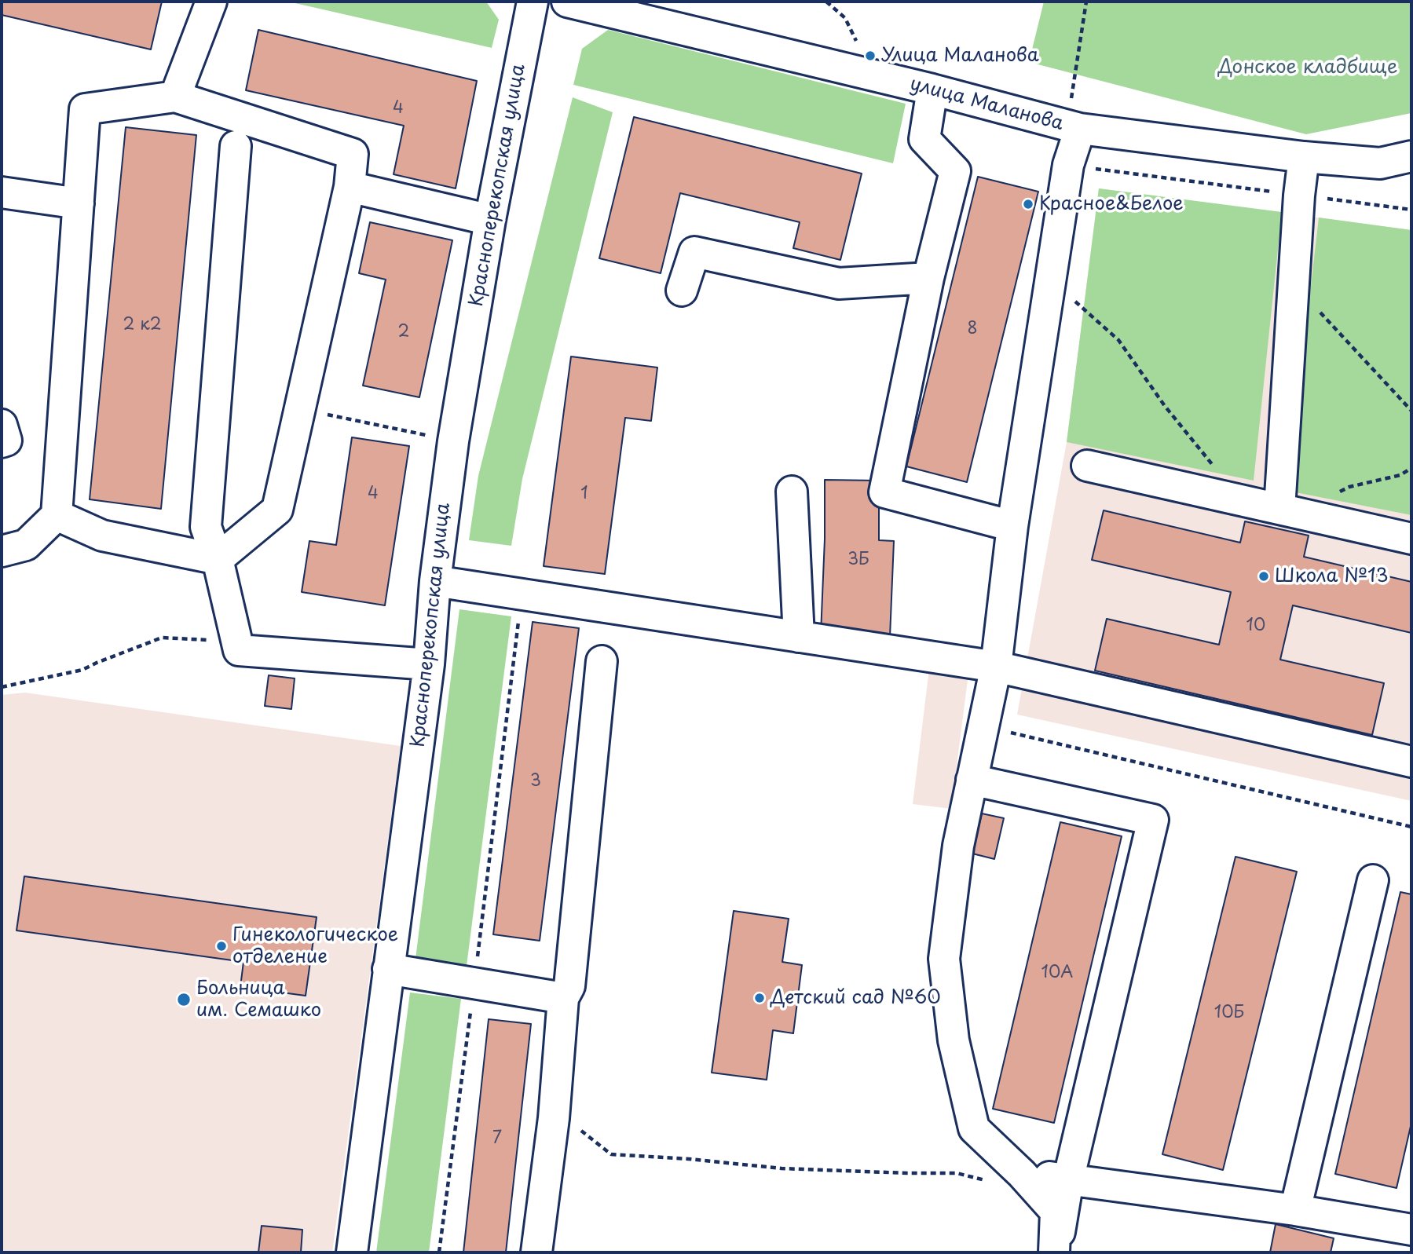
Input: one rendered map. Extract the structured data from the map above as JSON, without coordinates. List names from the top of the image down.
{
  "streets": {
    "street": ["улица Маланова", "Красноперекопская улица"]
  },
  "parks": ["Донское кладбище"],
  "places": [
    "Улица Маланова",
    "Красное&Белое",
    "Школа №13",
    "Гинекологическое отделение",
    "Детский сад №60",
    "Больница им. Семашко"
  ],
  "house_numbers": [
    "4",
    "2 к2",
    "8",
    "2",
    "4",
    "1",
    "3Б",
    "10",
    "3",
    "10А",
    "10Б",
    "7"
  ]
}
